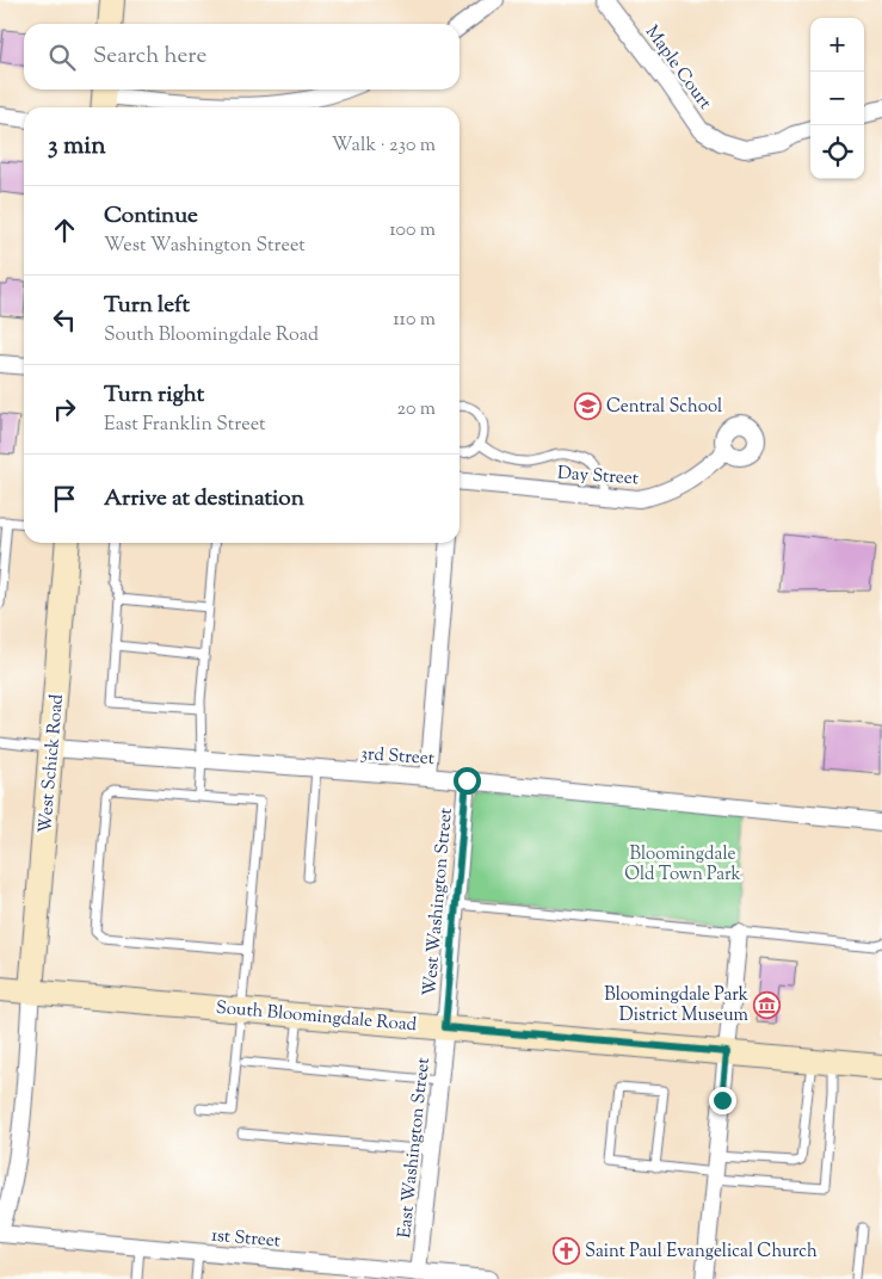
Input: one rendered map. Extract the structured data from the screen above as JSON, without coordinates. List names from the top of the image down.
{
  "streets": {
    "main road": ["West Schick Road", "South Bloomingdale Road"],
    "street": [
      "Maple Court",
      "Day Street",
      "3rd Street",
      "West Washington Street",
      "East Washington Street",
      "1st Street"
    ]
  },
  "crossings": [
    ["3rd Street", "West Schick Road"],
    ["3rd Street", "West Washington Street"],
    ["West Schick Road", "South Bloomingdale Road"],
    ["West Washington Street", "South Bloomingdale Road"],
    ["West Washington Street", "East Washington Street"],
    ["South Bloomingdale Road", "East Washington Street"],
    ["East Washington Street", "1st Street"]
  ],
  "parks": ["Bloomingdale Old Town Park"],
  "places": {
    "school or university": ["Central School"],
    "museum": ["Bloomingdale Park District Museum"],
    "church": ["Saint Paul Evangelical Church"]
  },
  "page": {
    "map_buttons": ["+", "−"],
    "search": "Search here",
    "heading": ["3 min", "Walk · 230 m"],
    "list": [
      ["Continue", "West Washington Street", "100 m"],
      ["Turn left", "South Bloomingdale Road", "110 m"],
      ["Turn right", "East Franklin Street", "20 m"],
      "Arrive at destination"
    ]
  }
}
